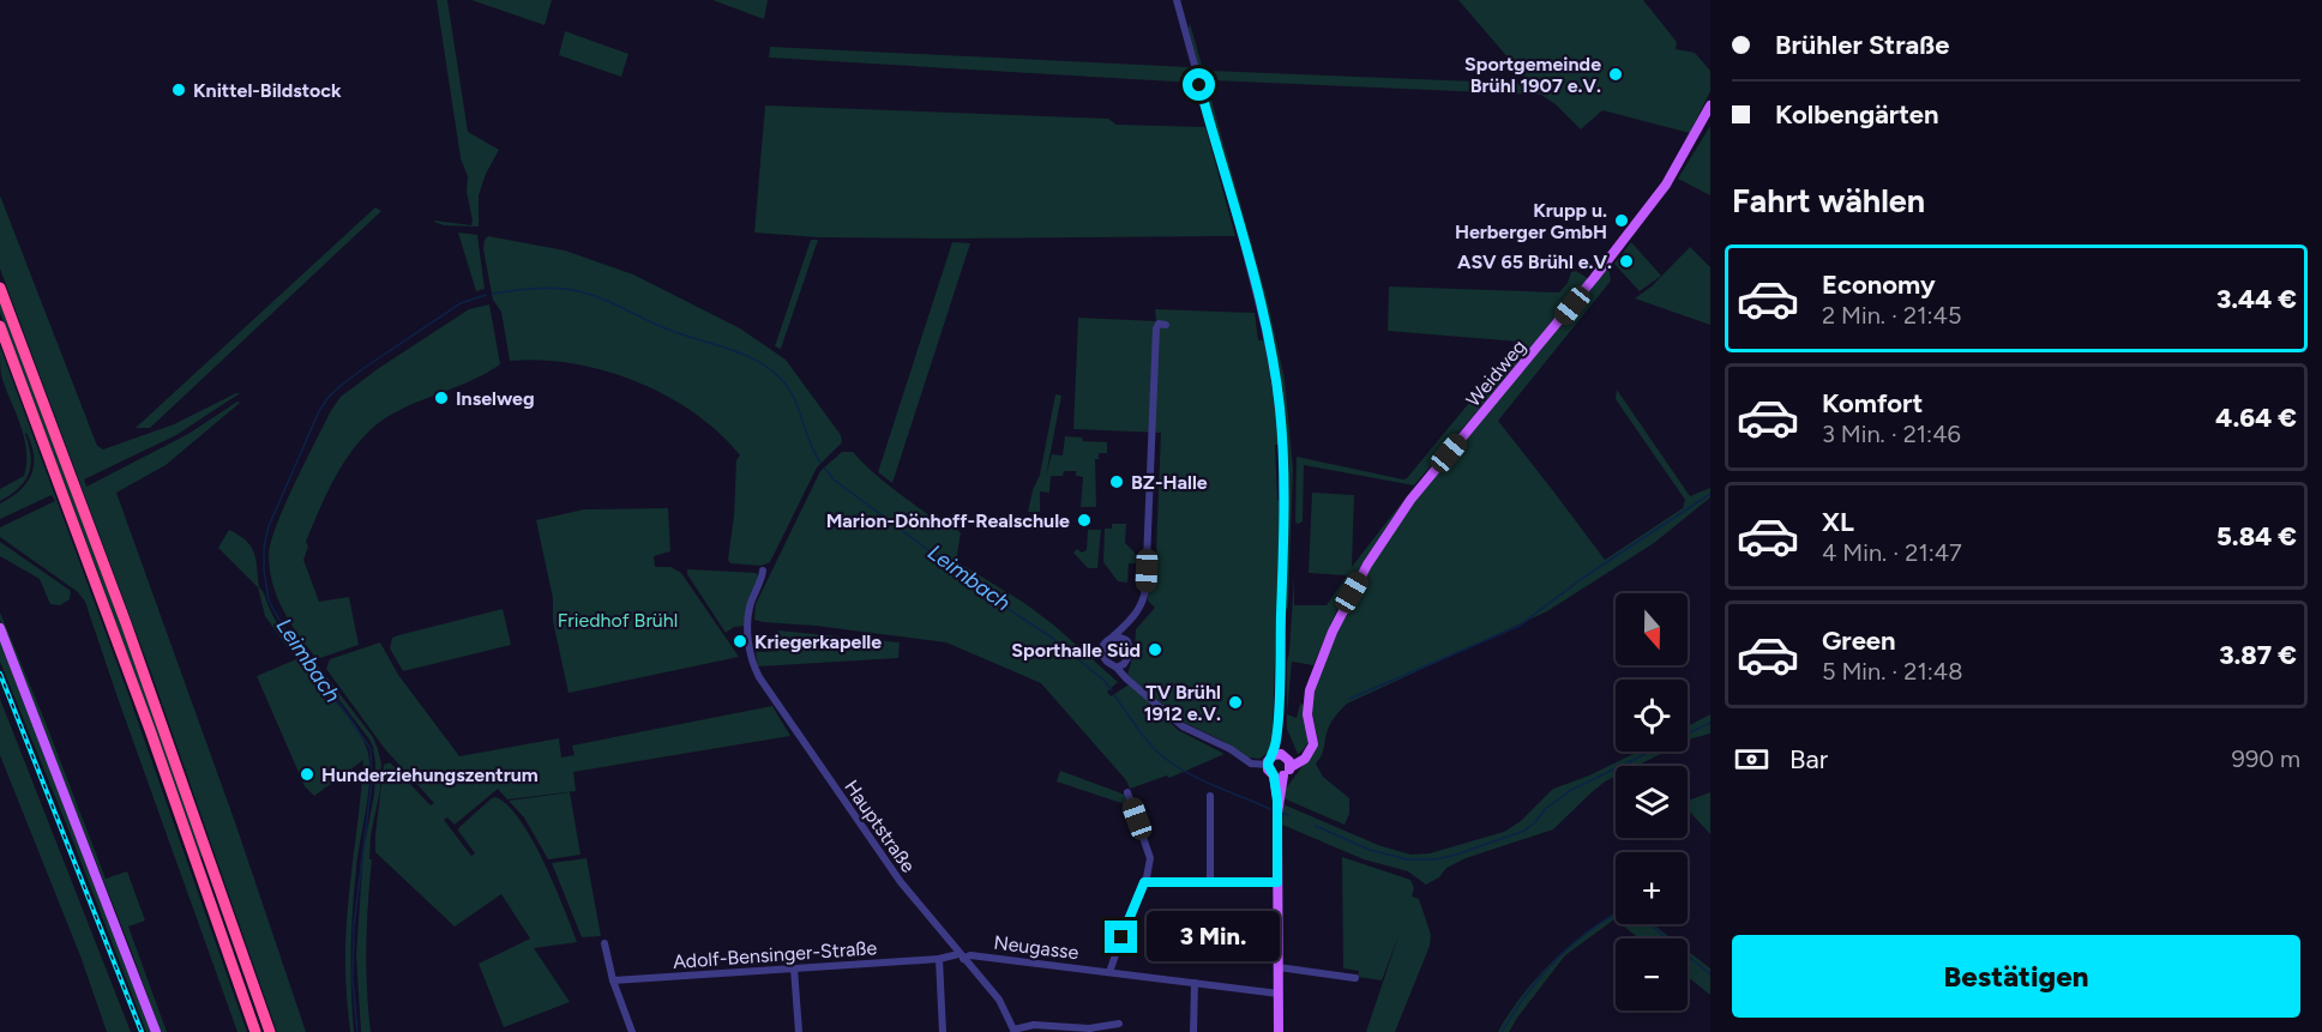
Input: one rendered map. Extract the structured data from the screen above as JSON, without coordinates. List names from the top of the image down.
{
  "streets": {
    "main road": ["Weidweg"],
    "street": ["Hauptstraße", "Neugasse", "Adolf-Bensinger-Straße"]
  },
  "crossings": [
    ["Hauptstraße", "Neugasse"],
    ["Neugasse", "Adolf-Bensinger-Straße"]
  ],
  "water": ["Leimbach"],
  "parks": ["Friedhof Brühl"],
  "places": [
    "Sportgemeinde Brühl 1907 e.V.",
    "Knittel-Bildstock",
    "Krupp u. Herberger GmbH",
    "ASV 65 Brühl e.V.",
    "Inselweg",
    "BZ-Halle",
    "Marion-Dönhoff-Realschule",
    "Kriegerkapelle",
    "Sporthalle Süd",
    "TV Brühl 1912 e.V.",
    "Hunderziehungszentrum"
  ],
  "north": "bottom",
  "page": {
    "banner": ["Brühler Straße", "Kolbengärten"],
    "heading": "Fahrt wählen",
    "list": [
      {
        "name": "Economy",
        "note": "2 Min. · 21:45",
        "value": "3.44 €"
      },
      {
        "name": "Komfort",
        "note": "3 Min. · 21:46",
        "value": "4.64 €"
      },
      {
        "name": "XL",
        "note": "4 Min. · 21:47",
        "value": "5.84 €"
      },
      {
        "name": "Green",
        "note": "5 Min. · 21:48",
        "value": "3.87 €"
      }
    ],
    "map_buttons": ["+", "−"],
    "pay": ["Bar", "990 m"],
    "bubble": "3 Min.",
    "buttons": "Bestätigen"
  }
}
